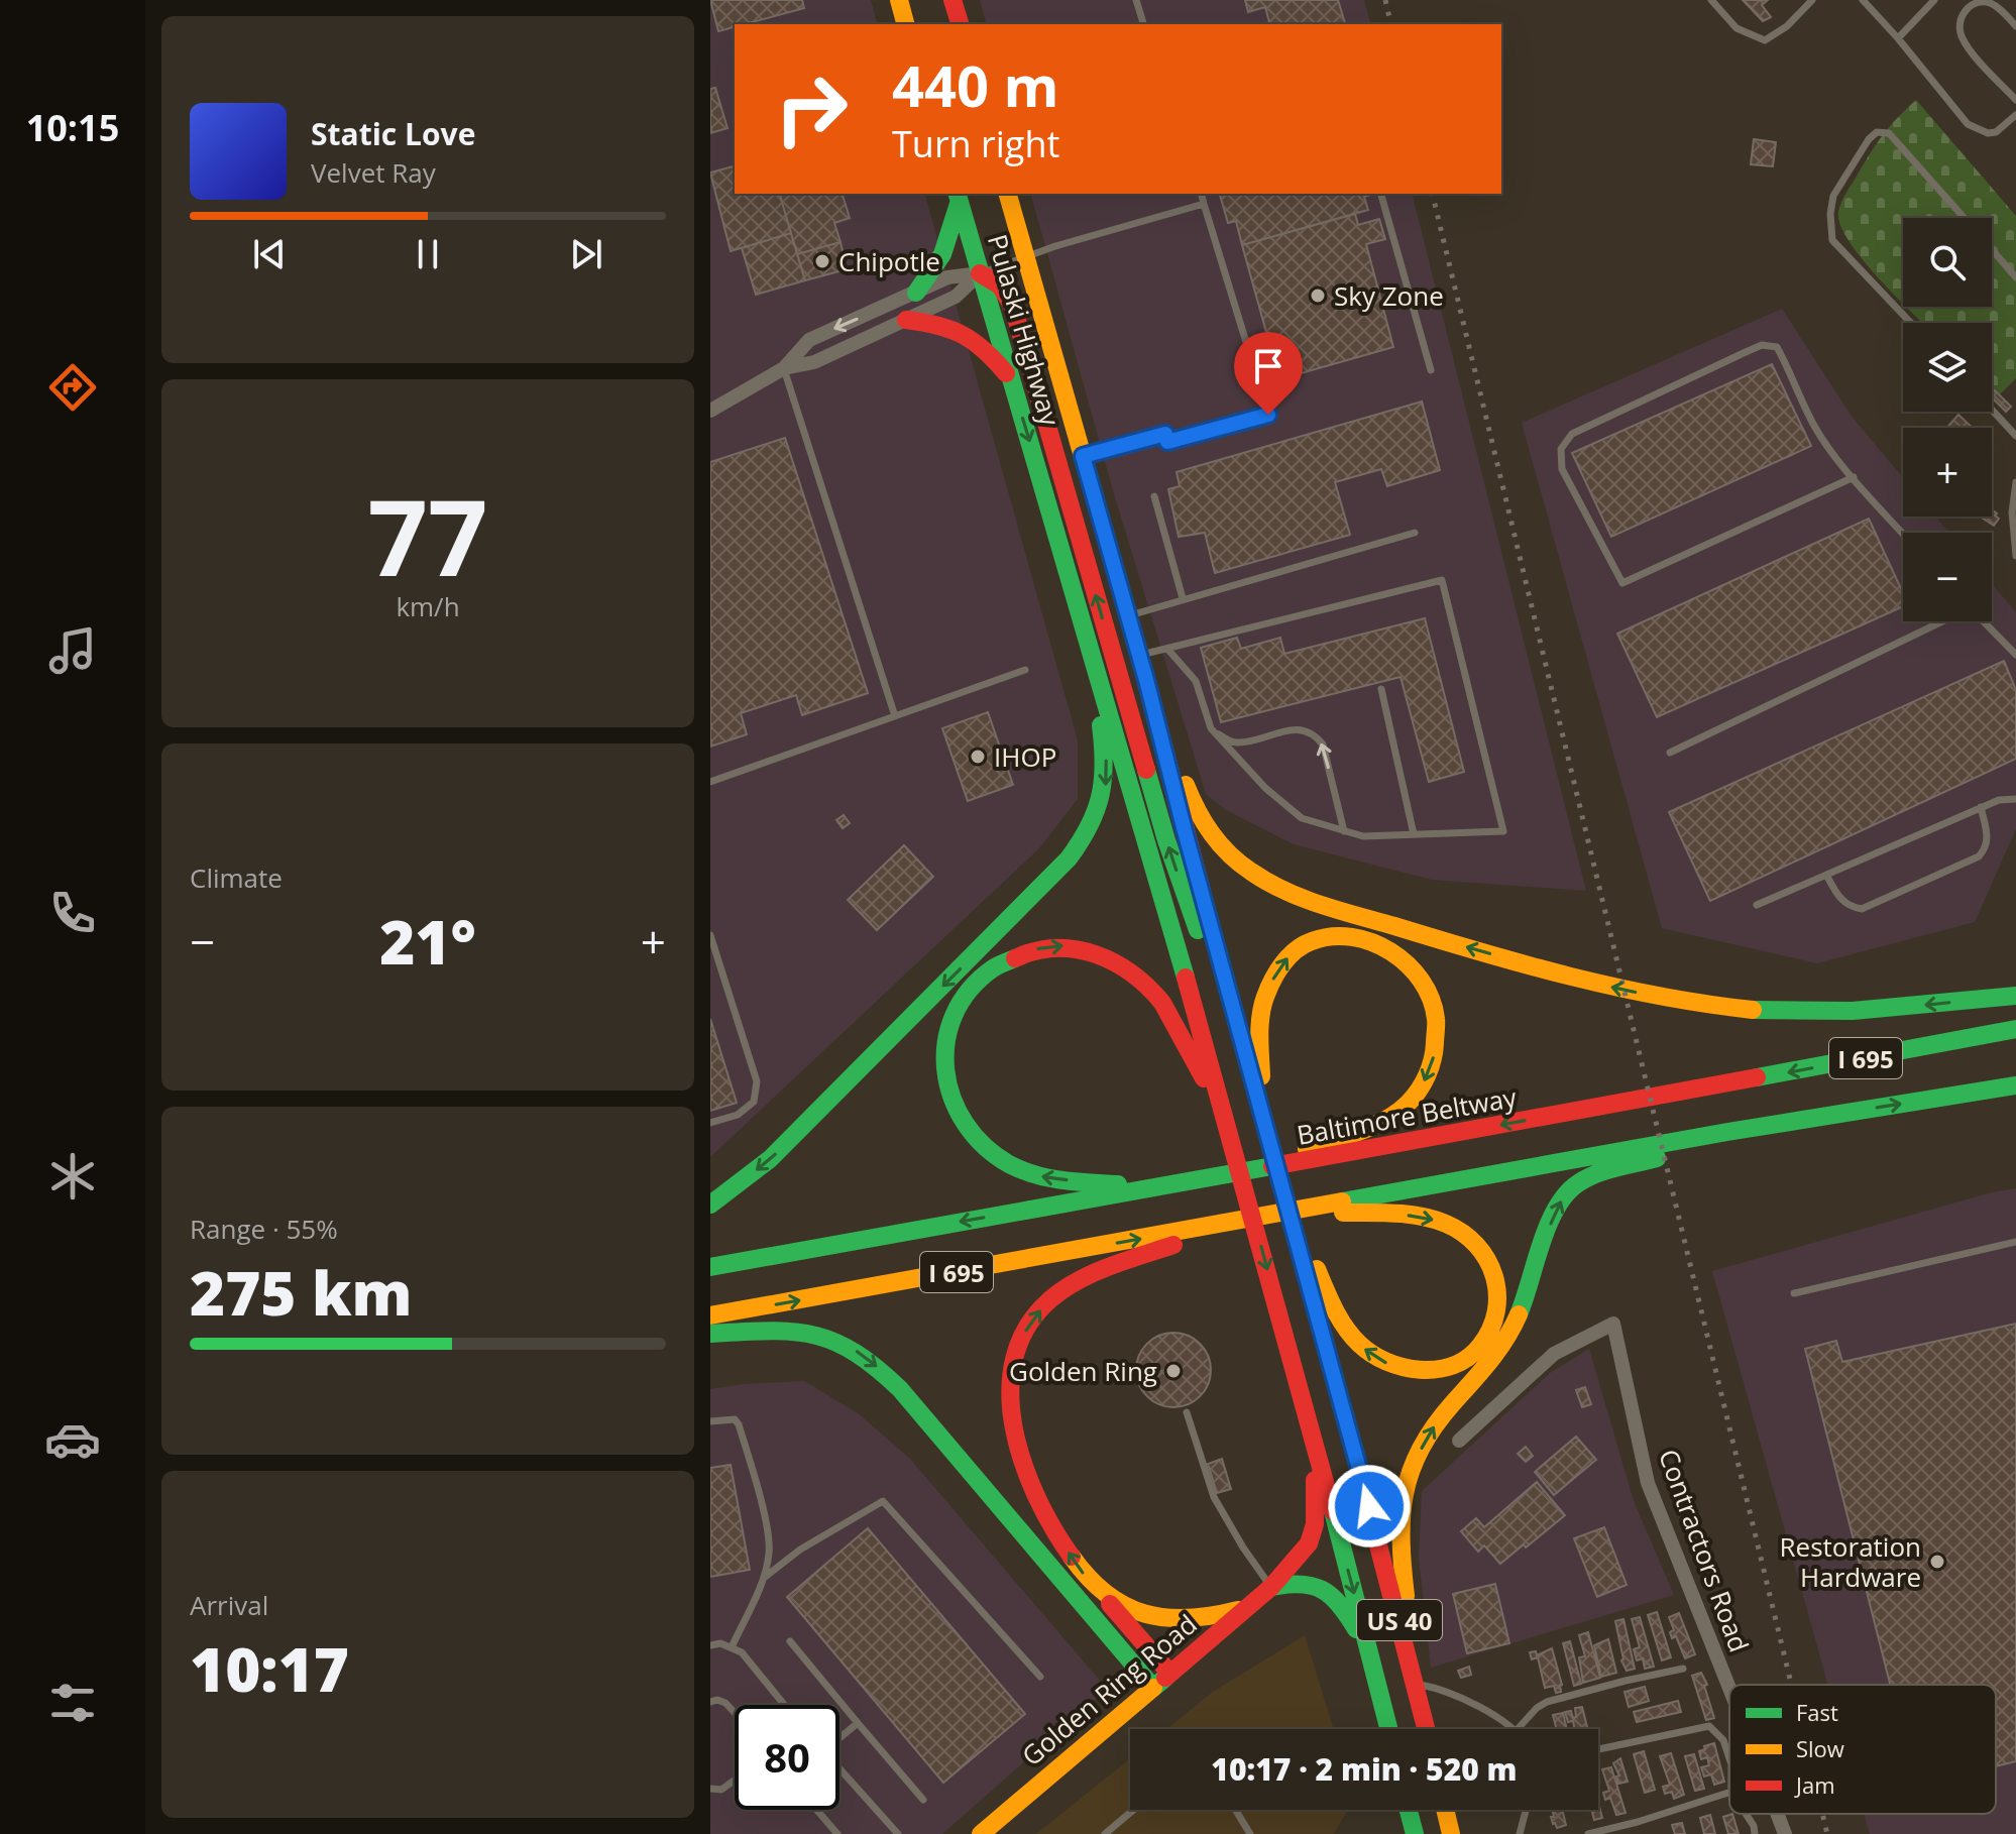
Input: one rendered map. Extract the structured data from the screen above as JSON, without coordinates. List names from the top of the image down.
{
  "streets": {
    "main road": [
      "Pulaski Highway",
      "I 695",
      "Baltimore Beltway",
      "US 40",
      "Golden Ring Road"
    ],
    "street": ["Contractors Road"]
  },
  "crossings": [
    ["Pulaski Highway", "Golden Ring Road"]
  ],
  "places": [
    "Chipotle",
    "Sky Zone",
    "IHOP",
    "Golden Ring",
    "Restoration Hardware"
  ],
  "legend": ["Fast", "Slow", "Jam"],
  "page": {
    "tabs": "10:15",
    "turn": ["440 m", "Turn right"],
    "song": ["Static Love", "Velvet Ray"],
    "map_buttons": ["+", "−"],
    "tile": [
      ["77", "km/h"],
      "Climate",
      ["Range · 55%", "275 km"],
      ["Arrival", "10:17"]
    ],
    "heat": ["−", "21°", "+"],
    "limit": "80",
    "trip": "10:17 · 2 min · 520 m"
  }
}
